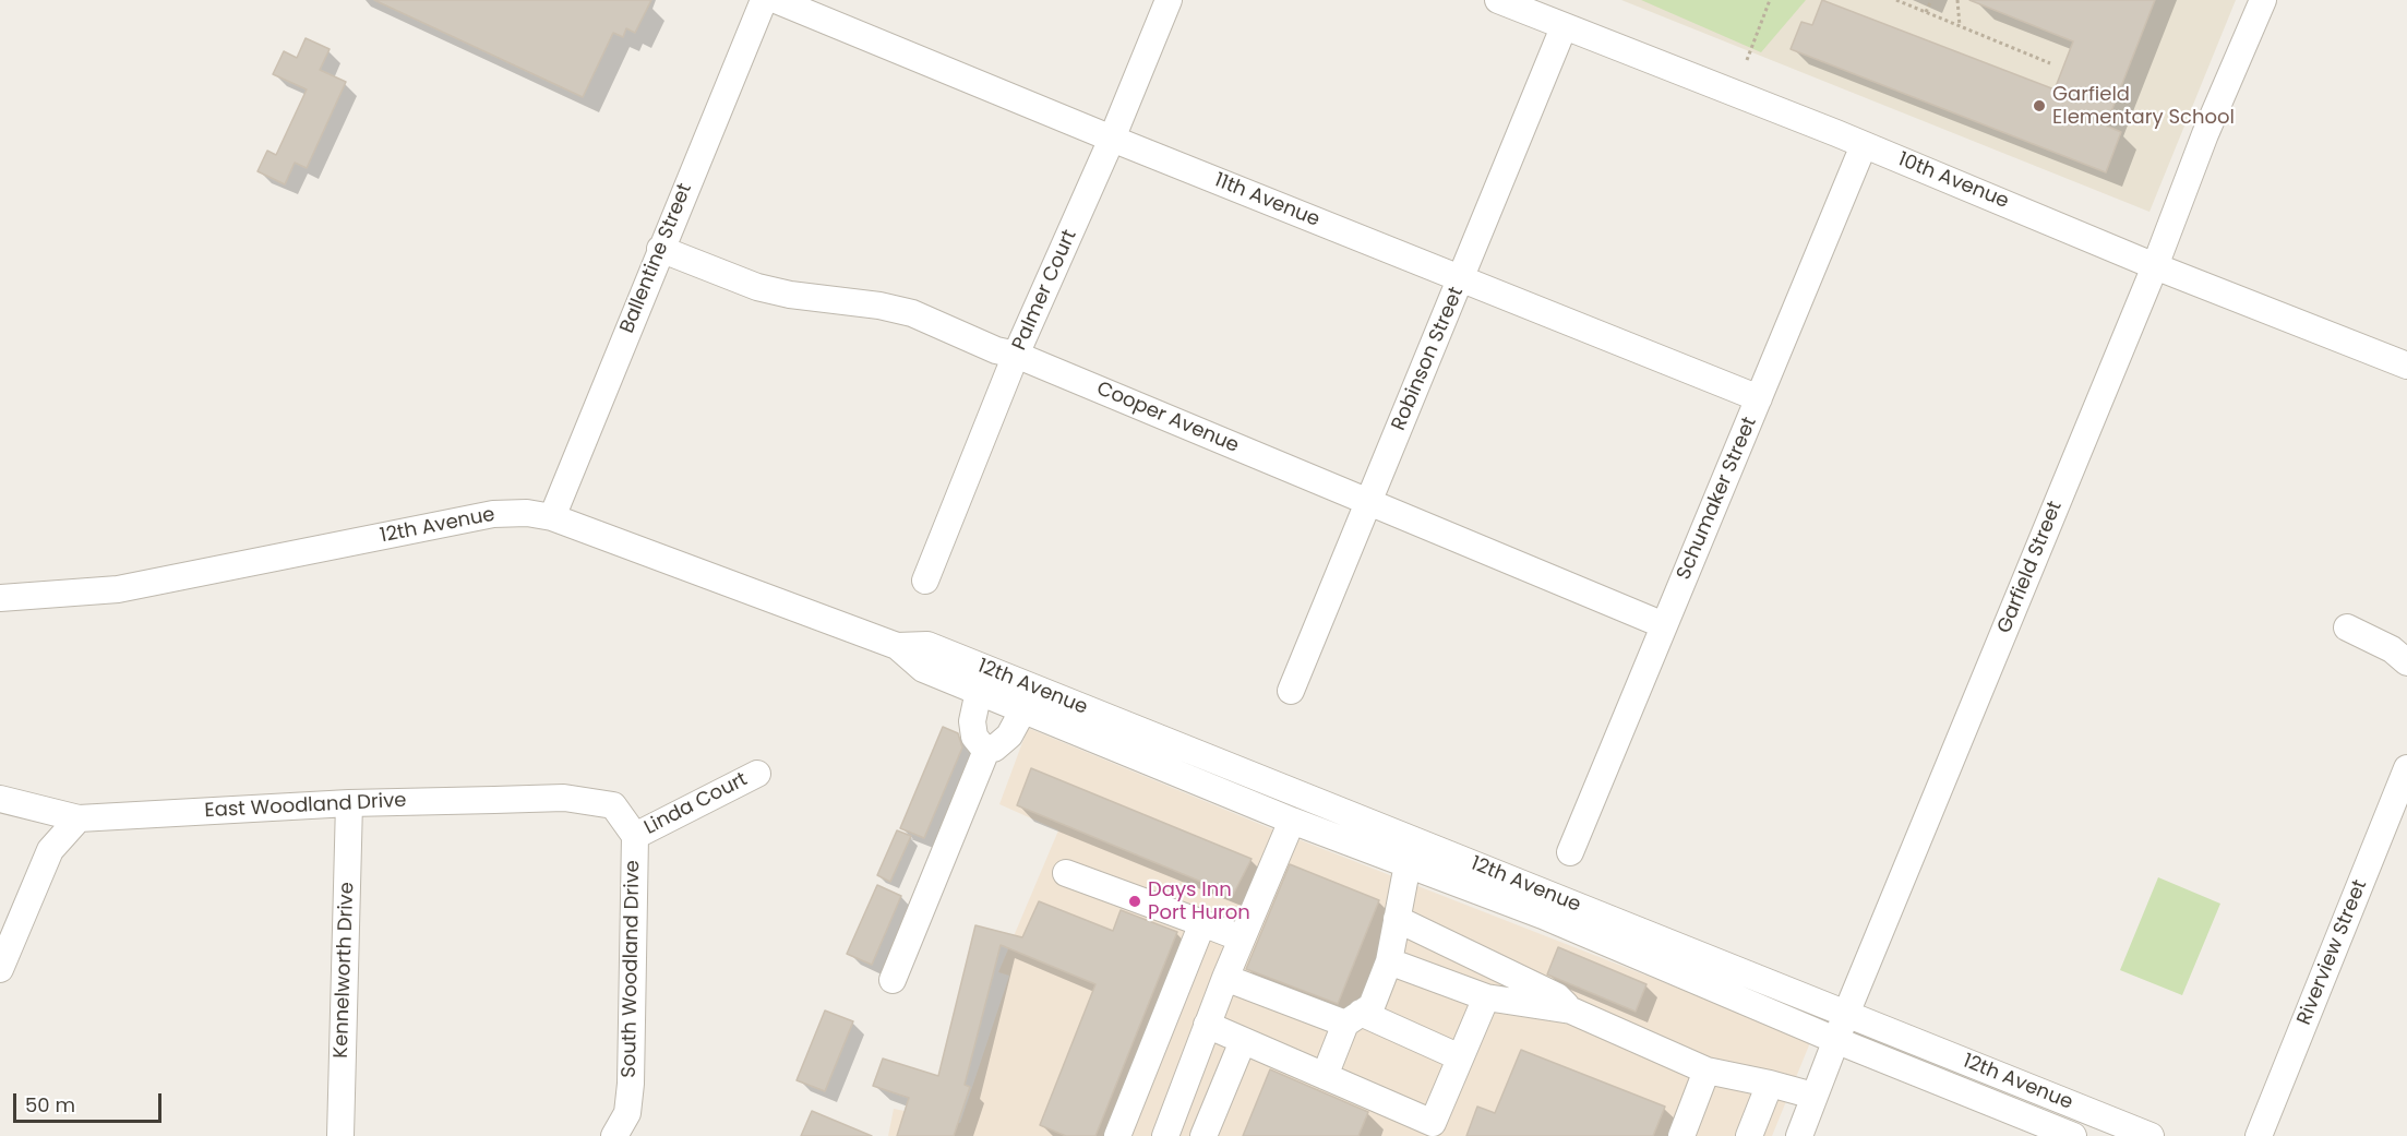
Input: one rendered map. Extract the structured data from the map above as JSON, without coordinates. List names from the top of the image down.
{
  "streets": {
    "street": [
      "10th Avenue",
      "11th Avenue",
      "Ballentine Street",
      "Palmer Court",
      "Robinson Street",
      "Cooper Avenue",
      "Schumaker Street",
      "12th Avenue",
      "Garfield Street",
      "Linda Court",
      "East Woodland Drive",
      "Riverview Street",
      "South Woodland Drive",
      "Kennelworth Drive"
    ]
  },
  "crossings": [
    ["10th Avenue", "Robinson Street"],
    ["10th Avenue", "Schumaker Street"],
    ["10th Avenue", "Garfield Street"],
    ["11th Avenue", "Palmer Court"],
    ["11th Avenue", "Robinson Street"],
    ["11th Avenue", "Schumaker Street"],
    ["Ballentine Street", "Cooper Avenue"],
    ["Ballentine Street", "12th Avenue"],
    ["Palmer Court", "Cooper Avenue"],
    ["Robinson Street", "Cooper Avenue"],
    ["Cooper Avenue", "Schumaker Street"],
    ["12th Avenue", "Garfield Street"],
    ["Linda Court", "South Woodland Drive"],
    ["East Woodland Drive", "South Woodland Drive"],
    ["East Woodland Drive", "Kennelworth Drive"]
  ],
  "places": ["Garfield Elementary School", "Days Inn Port Huron"],
  "scale_bar": "50 m"
}
